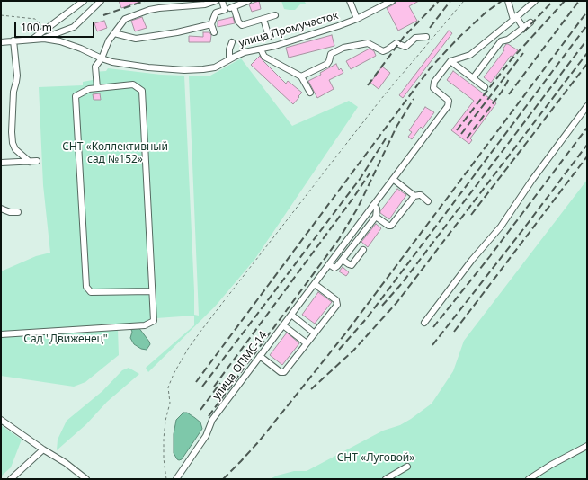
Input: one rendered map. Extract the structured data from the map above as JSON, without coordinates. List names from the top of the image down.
{
  "streets": {
    "street": ["улица Промучасток", "улица ОПМС-14"]
  },
  "parks": ["СНТ «Коллективный сад №152»", "Сад \"Движенец\"", "СНТ «Луговой»"],
  "scale_bar": "100 m"
}
